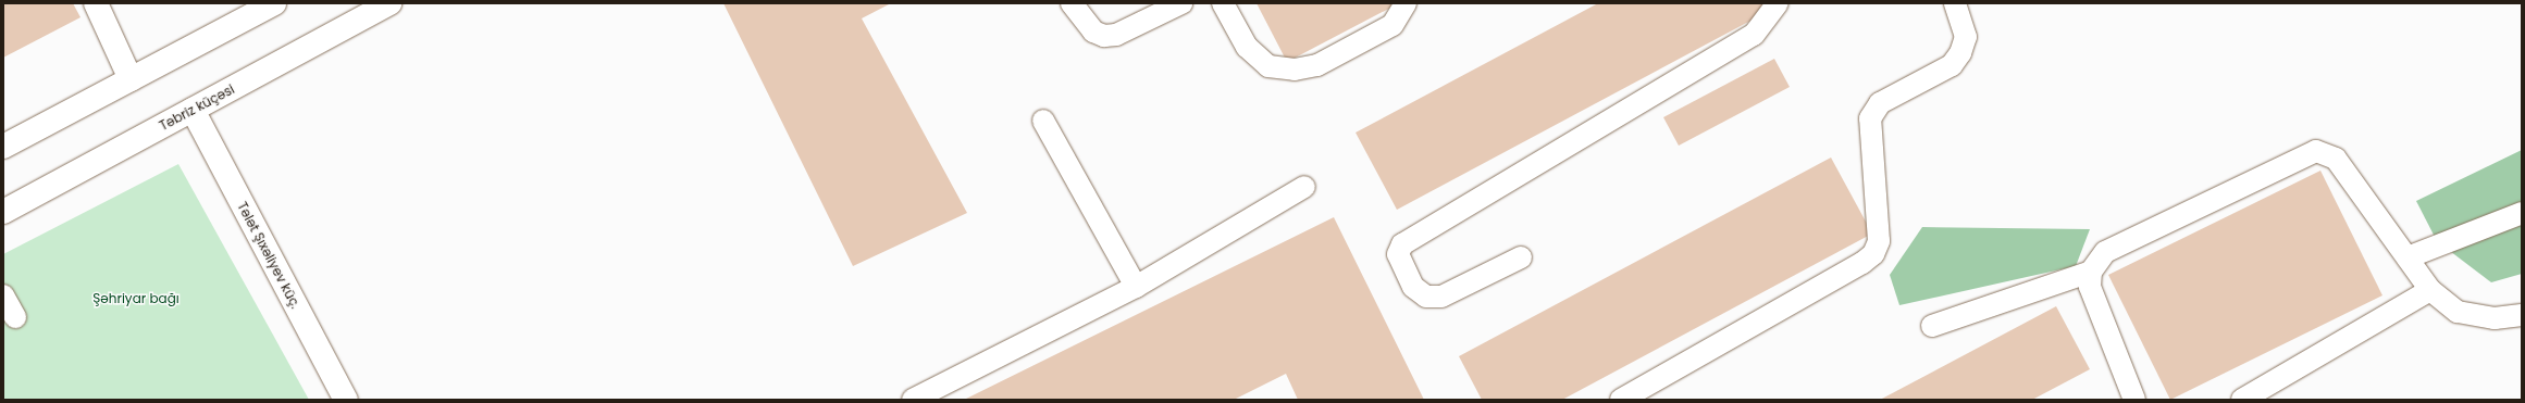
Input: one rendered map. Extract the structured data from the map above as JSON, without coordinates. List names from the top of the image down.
{
  "streets": {
    "main road": ["Təbriz küçəsi", "Tələt Şıxəliyev küç."]
  },
  "crossings": [
    ["Təbriz küçəsi", "Tələt Şıxəliyev küç."]
  ],
  "parks": ["Şəhriyar bağı"]
}
